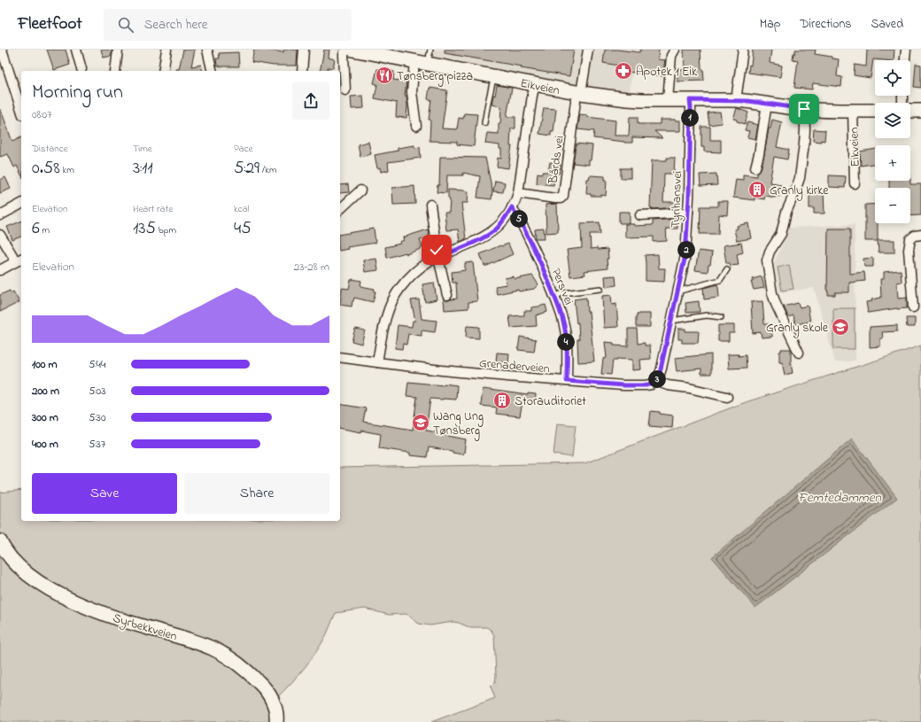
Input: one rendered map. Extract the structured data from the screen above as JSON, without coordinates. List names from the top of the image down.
{
  "streets": {
    "main road": ["Eikveien", "Syrbekkveien"],
    "street": [
      "Bårds vei",
      "Tyrihansvei",
      "Pers vei",
      "Grenaderveien"
    ]
  },
  "crossings": [
    ["Eikveien", "Bårds vei"],
    ["Eikveien", "Tyrihansvei"],
    ["Tyrihansvei", "Grenaderveien"],
    ["Pers vei", "Grenaderveien"]
  ],
  "water": ["Femtedammen"],
  "places": {
    "pharmacy": ["Apotek 1 Eik"],
    "restaurant": ["Tønsberg pizza"],
    "building": ["Granly kirke", "Storauditoriet"],
    "school or university": ["Granly skole", "Wang Ung Tønsberg"]
  },
  "page": {
    "header": "Fleetfoot",
    "search": "Search here",
    "nav": ["Map", "Directions", "Saved"],
    "map_buttons": ["+", "−"],
    "heading": ["Morning run", "08:07"],
    "pins": [
      "1",
      "5",
      "2",
      "4",
      "3"
    ],
    "stats": [
      ["Distance", "0.58 km"],
      ["Time", "3:11"],
      ["Pace", "5:29 /km"],
      ["Elevation", "6 m"],
      ["Heart rate", "135 bpm"],
      ["kcal", "45"]
    ],
    "chart": ["Elevation", "23–28 m"],
    "list": [
      {
        "name": "100 m",
        "note": "5:44"
      },
      {
        "name": "200 m",
        "note": "5:03"
      },
      {
        "name": "300 m",
        "note": "5:30"
      },
      {
        "name": "400 m",
        "note": "5:37"
      }
    ],
    "buttons": ["Save", "Share"]
  }
}
